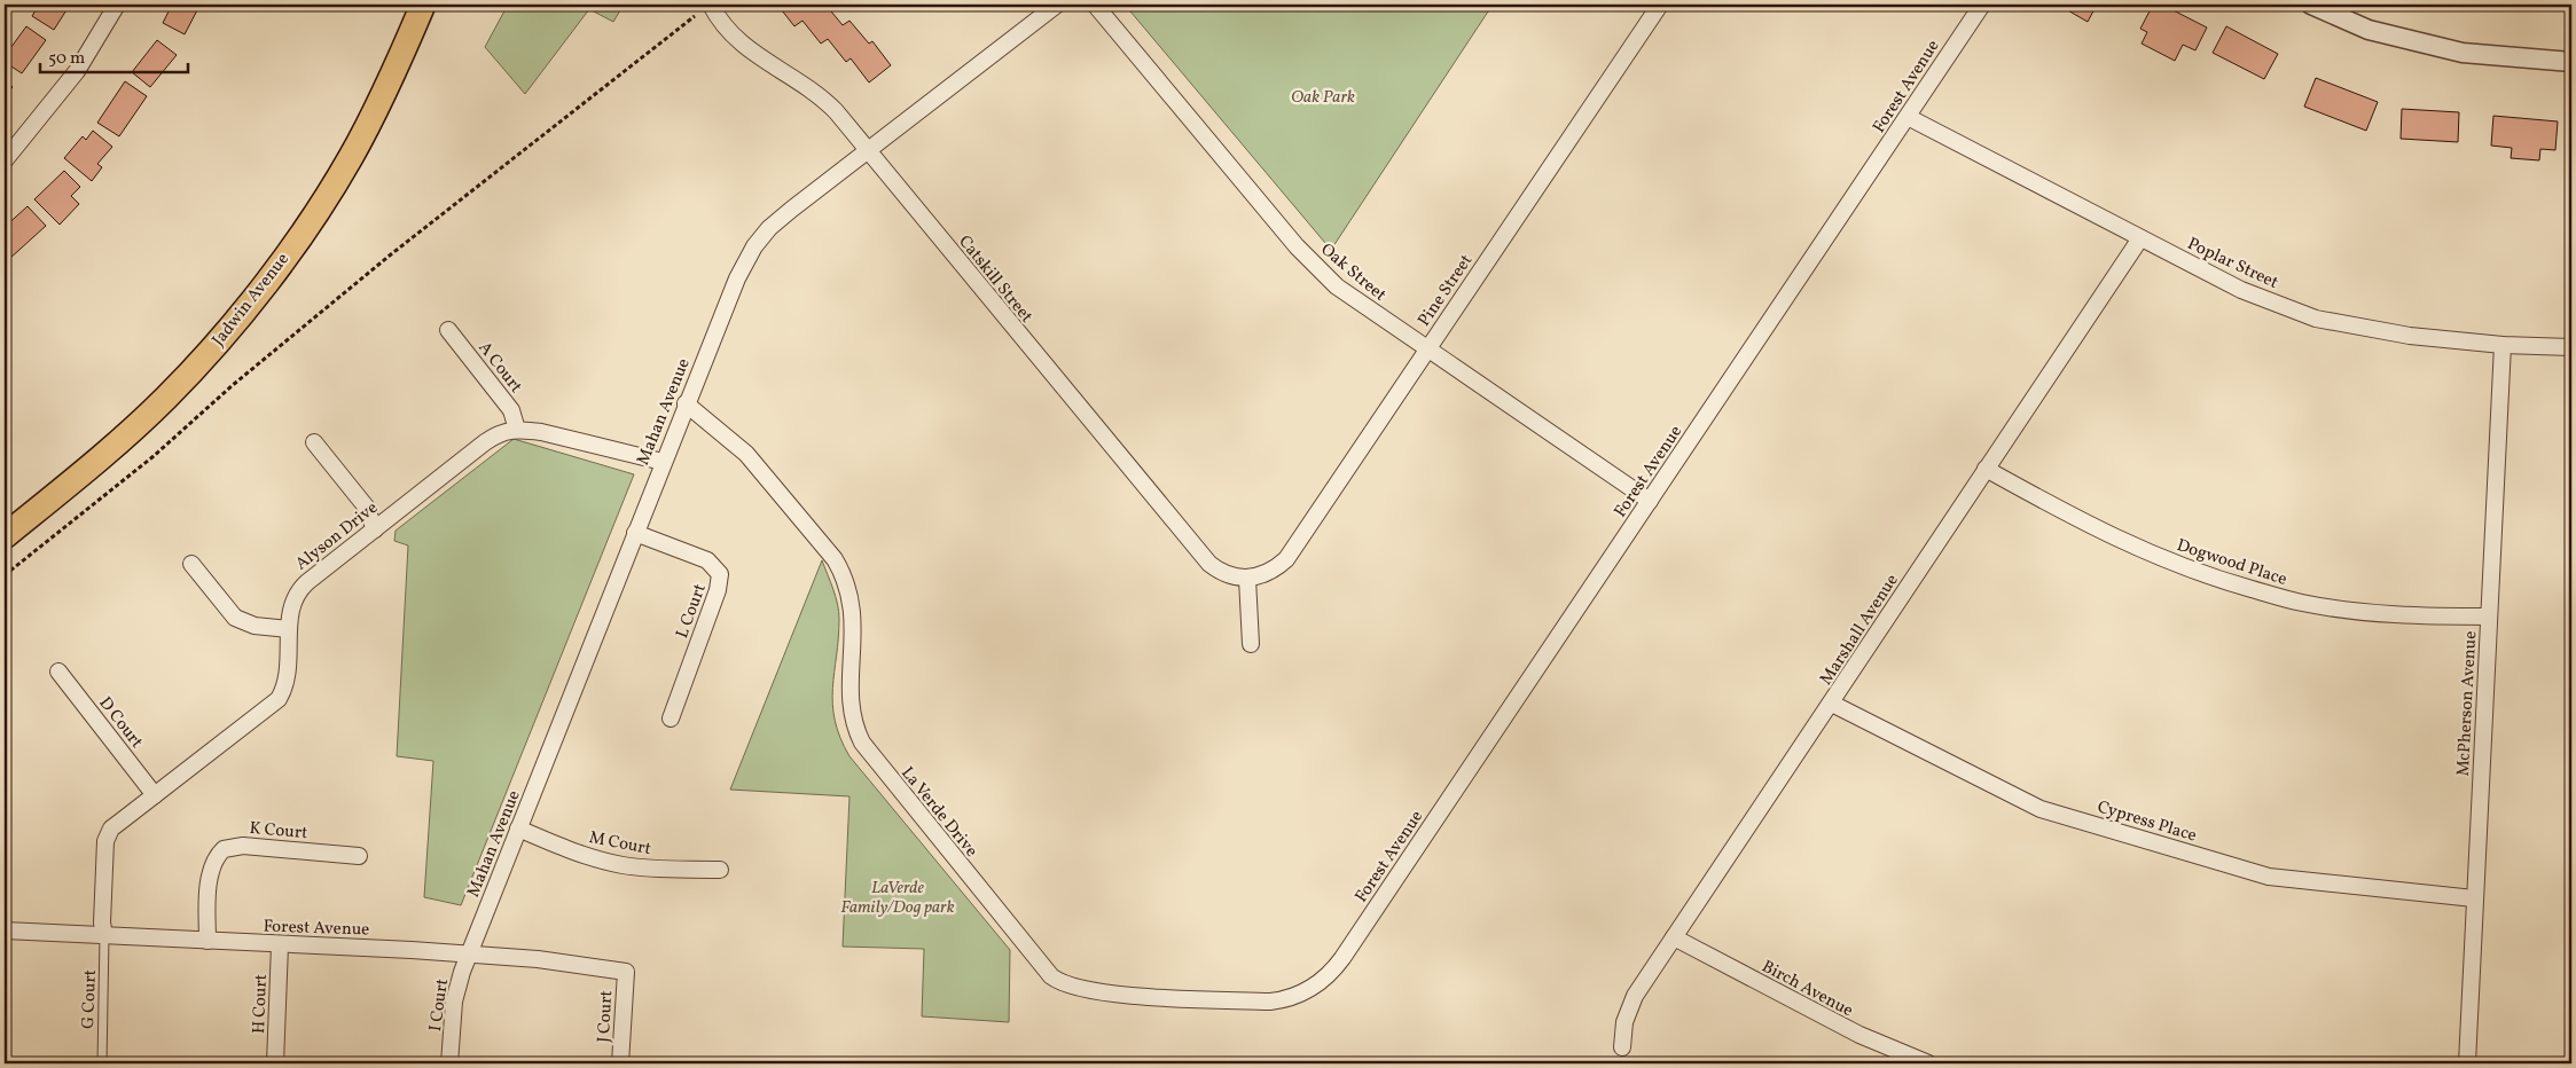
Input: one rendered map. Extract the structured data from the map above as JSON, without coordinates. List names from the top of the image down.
{
  "streets": {
    "main road": ["Jadwin Avenue"],
    "street": [
      "Forest Avenue",
      "Poplar Street",
      "Oak Street",
      "Catskill Street",
      "Pine Street",
      "A Court",
      "Mahan Avenue",
      "Alyson Drive",
      "Dogwood Place",
      "L Court",
      "Marshall Avenue",
      "McPherson Avenue",
      "D Court",
      "La Verde Drive",
      "Cypress Place",
      "K Court",
      "M Court",
      "Birch Avenue",
      "H Court",
      "I Court",
      "J Court"
    ],
    "lane": ["G Court"]
  },
  "crossings": [
    ["Forest Avenue", "Poplar Street"],
    ["Forest Avenue", "Oak Street"],
    ["Forest Avenue", "Mahan Avenue"],
    ["Forest Avenue", "Alyson Drive"],
    ["Forest Avenue", "La Verde Drive"],
    ["Forest Avenue", "K Court"],
    ["Forest Avenue", "G Court"],
    ["Forest Avenue", "H Court"],
    ["Forest Avenue", "I Court"],
    ["Forest Avenue", "J Court"],
    ["Poplar Street", "Marshall Avenue"],
    ["Poplar Street", "McPherson Avenue"],
    ["Oak Street", "Pine Street"],
    ["Catskill Street", "Pine Street"],
    ["Catskill Street", "Mahan Avenue"],
    ["A Court", "Alyson Drive"],
    ["Mahan Avenue", "L Court"],
    ["Mahan Avenue", "La Verde Drive"],
    ["Mahan Avenue", "M Court"],
    ["Mahan Avenue", "I Court"],
    ["Alyson Drive", "D Court"],
    ["Alyson Drive", "G Court"],
    ["Dogwood Place", "Marshall Avenue"],
    ["Dogwood Place", "McPherson Avenue"],
    ["Marshall Avenue", "Cypress Place"],
    ["Marshall Avenue", "Birch Avenue"],
    ["McPherson Avenue", "Cypress Place"]
  ],
  "parks": ["Oak Park", "LaVerde Family/Dog park"],
  "scale_bar": "50 m"
}
